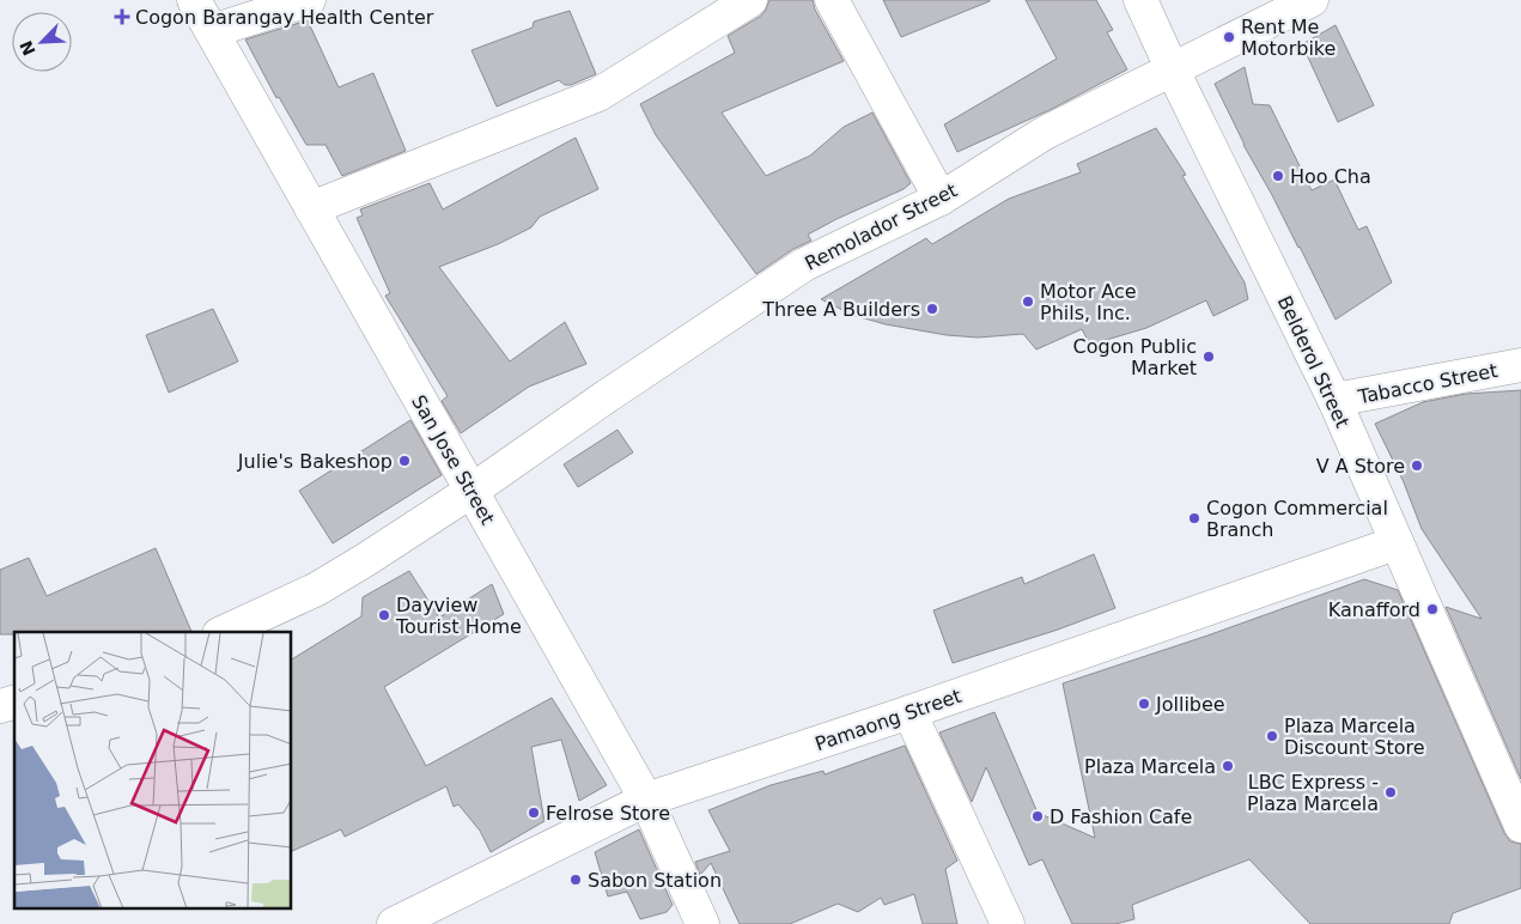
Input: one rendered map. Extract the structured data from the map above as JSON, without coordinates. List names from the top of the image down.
{
  "streets": {
    "street": [
      "Remolador Street",
      "Belderol Street",
      "Tabacco Street",
      "San Jose Street",
      "Pamaong Street"
    ]
  },
  "crossings": [
    ["Remolador Street", "Belderol Street"],
    ["Remolador Street", "San Jose Street"],
    ["Belderol Street", "Tabacco Street"],
    ["Belderol Street", "Pamaong Street"],
    ["San Jose Street", "Pamaong Street"]
  ],
  "places": {
    "health": ["Cogon Barangay Health Center"],
    "other": [
      "Rent Me Motorbike",
      "Hoo Cha",
      "Motor Ace Phils, Inc.",
      "Three A Builders",
      "Cogon Public Market",
      "Julie's Bakeshop",
      "V A Store",
      "Cogon Commercial Branch",
      "Kanafford",
      "Dayview Tourist Home",
      "Jollibee",
      "Plaza Marcela Discount Store",
      "Plaza Marcela",
      "LBC Express - Plaza Marcela",
      "Felrose Store",
      "D Fashion Cafe",
      "Sabon Station"
    ]
  },
  "north": "bottom left"
}
